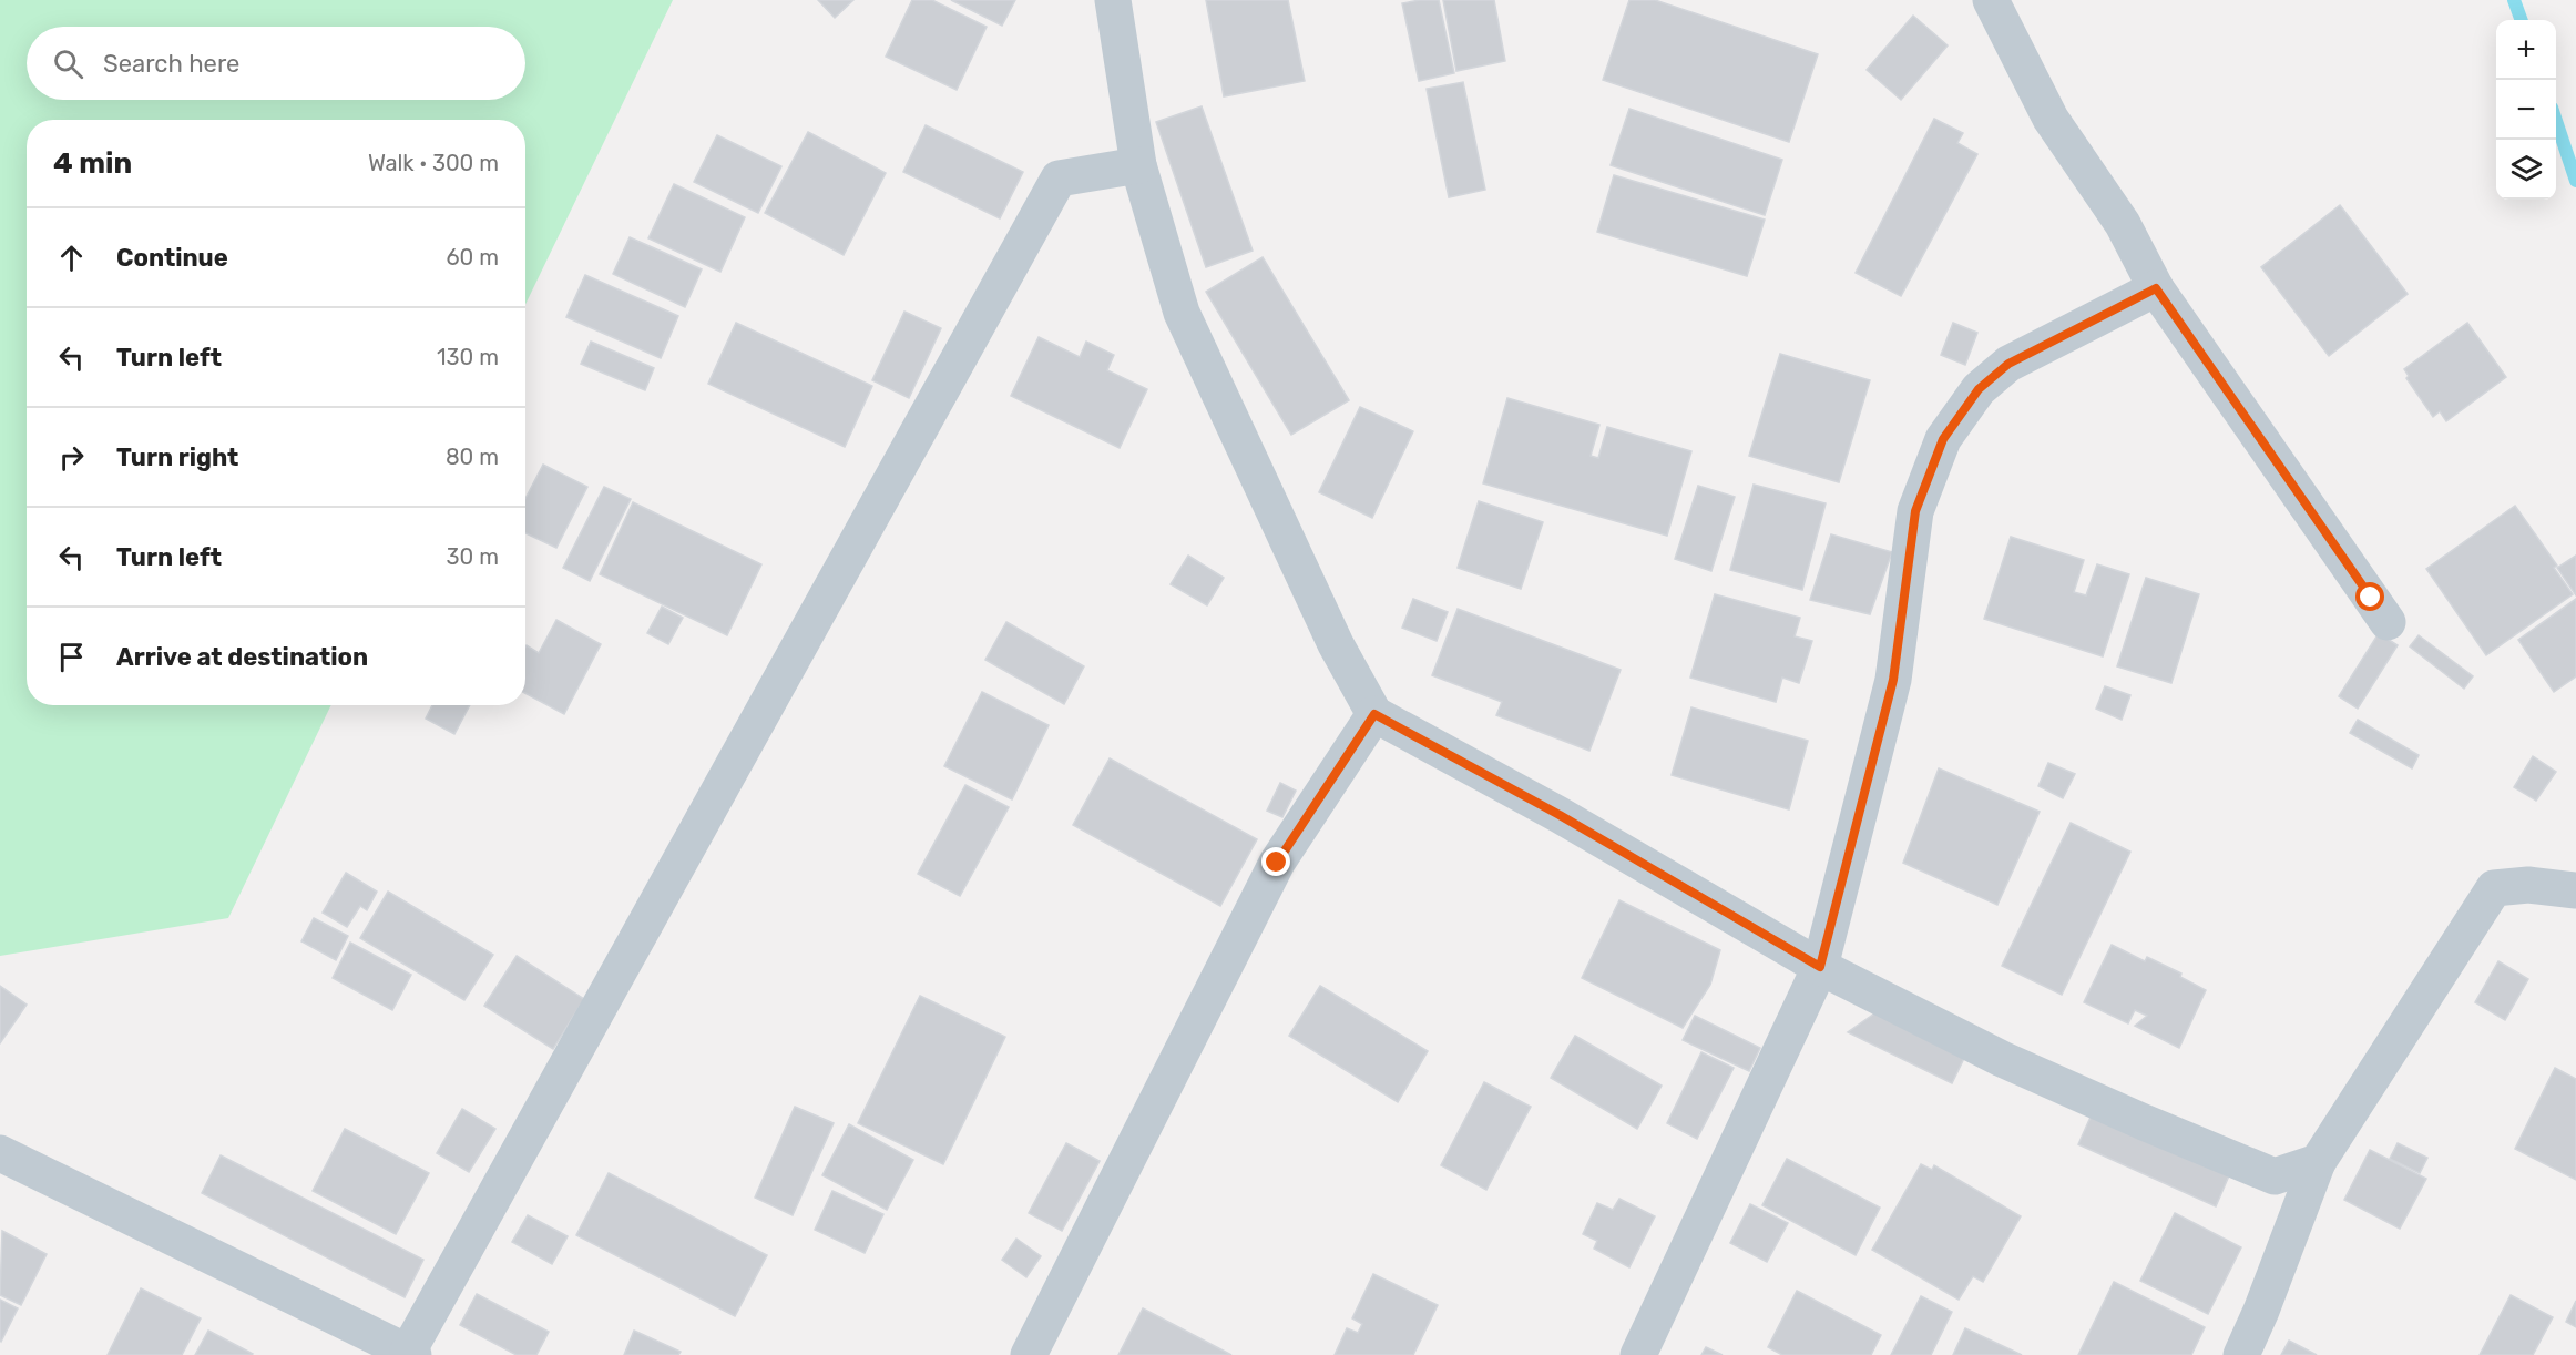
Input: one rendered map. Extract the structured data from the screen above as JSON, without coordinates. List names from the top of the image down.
{
  "page": {
    "map_buttons": ["+", "−"],
    "search": "Search here",
    "heading": ["4 min", "Walk · 300 m"],
    "list": [
      ["Continue", "60 m"],
      ["Turn left", "130 m"],
      ["Turn right", "80 m"],
      ["Turn left", "30 m"],
      "Arrive at destination"
    ]
  }
}
